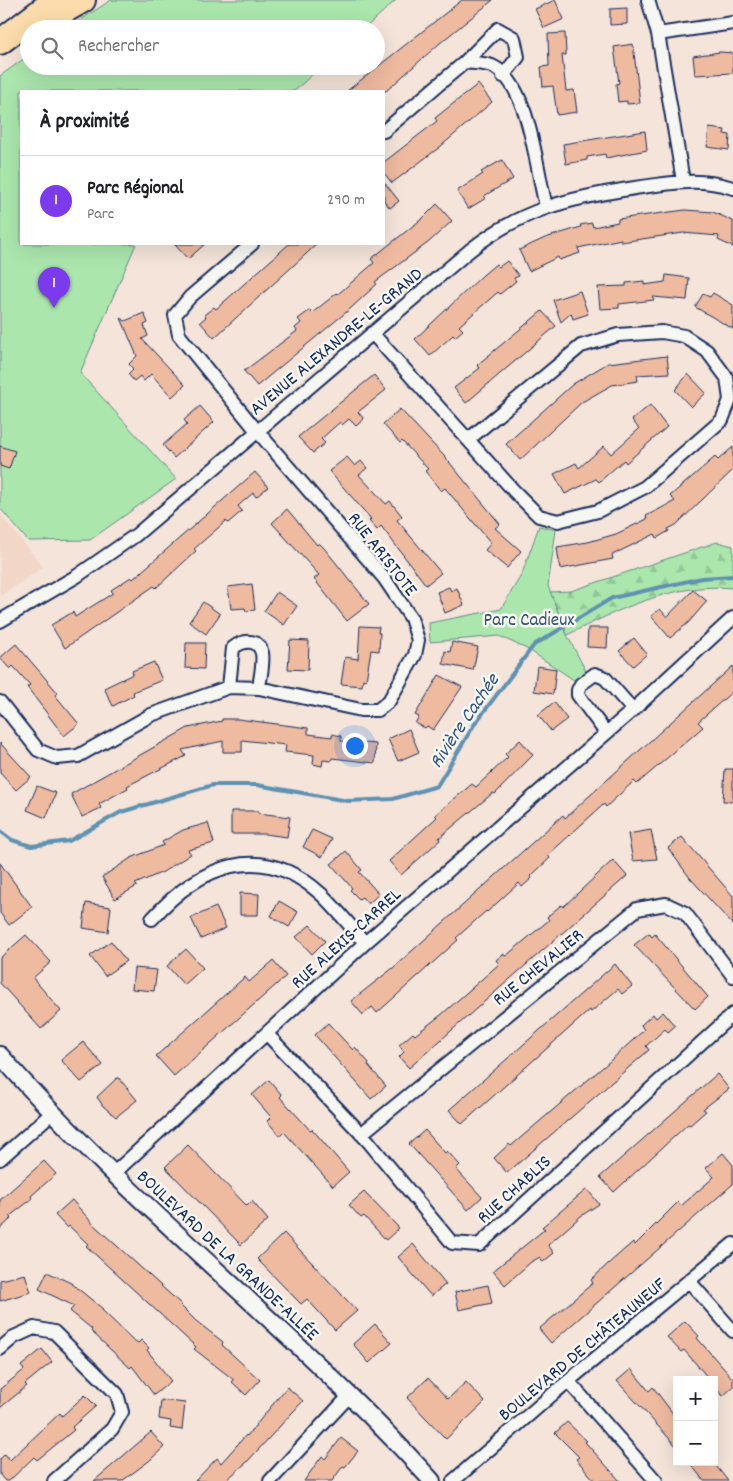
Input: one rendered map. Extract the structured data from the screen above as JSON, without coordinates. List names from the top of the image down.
{
  "streets": {
    "street": [
      "AVENUE ALEXANDRE-LE-GRAND",
      "RUE ARISTOTE",
      "RUE ALEXIS-CARREL",
      "RUE CHEVALIER",
      "RUE CHABLIS",
      "BOULEVARD DE LA GRANDE-ALLÉE",
      "BOULEVARD DE CHÂTEAUNEUF"
    ]
  },
  "crossings": [
    ["AVENUE ALEXANDRE-LE-GRAND", "RUE ARISTOTE"],
    ["RUE ALEXIS-CARREL", "RUE CHABLIS"],
    ["RUE ALEXIS-CARREL", "BOULEVARD DE LA GRANDE-ALLÉE"],
    ["RUE CHEVALIER", "RUE CHABLIS"]
  ],
  "water": ["Rivière Cachée"],
  "parks": ["Parc Cadieux"],
  "page": {
    "search": "Rechercher",
    "heading": "À proximité",
    "list": [
      {
        "mark": "1",
        "name": "Parc Régional",
        "note": "Parc",
        "value": "290 m"
      }
    ],
    "pins": "1",
    "map_buttons": ["+", "−"]
  }
}
